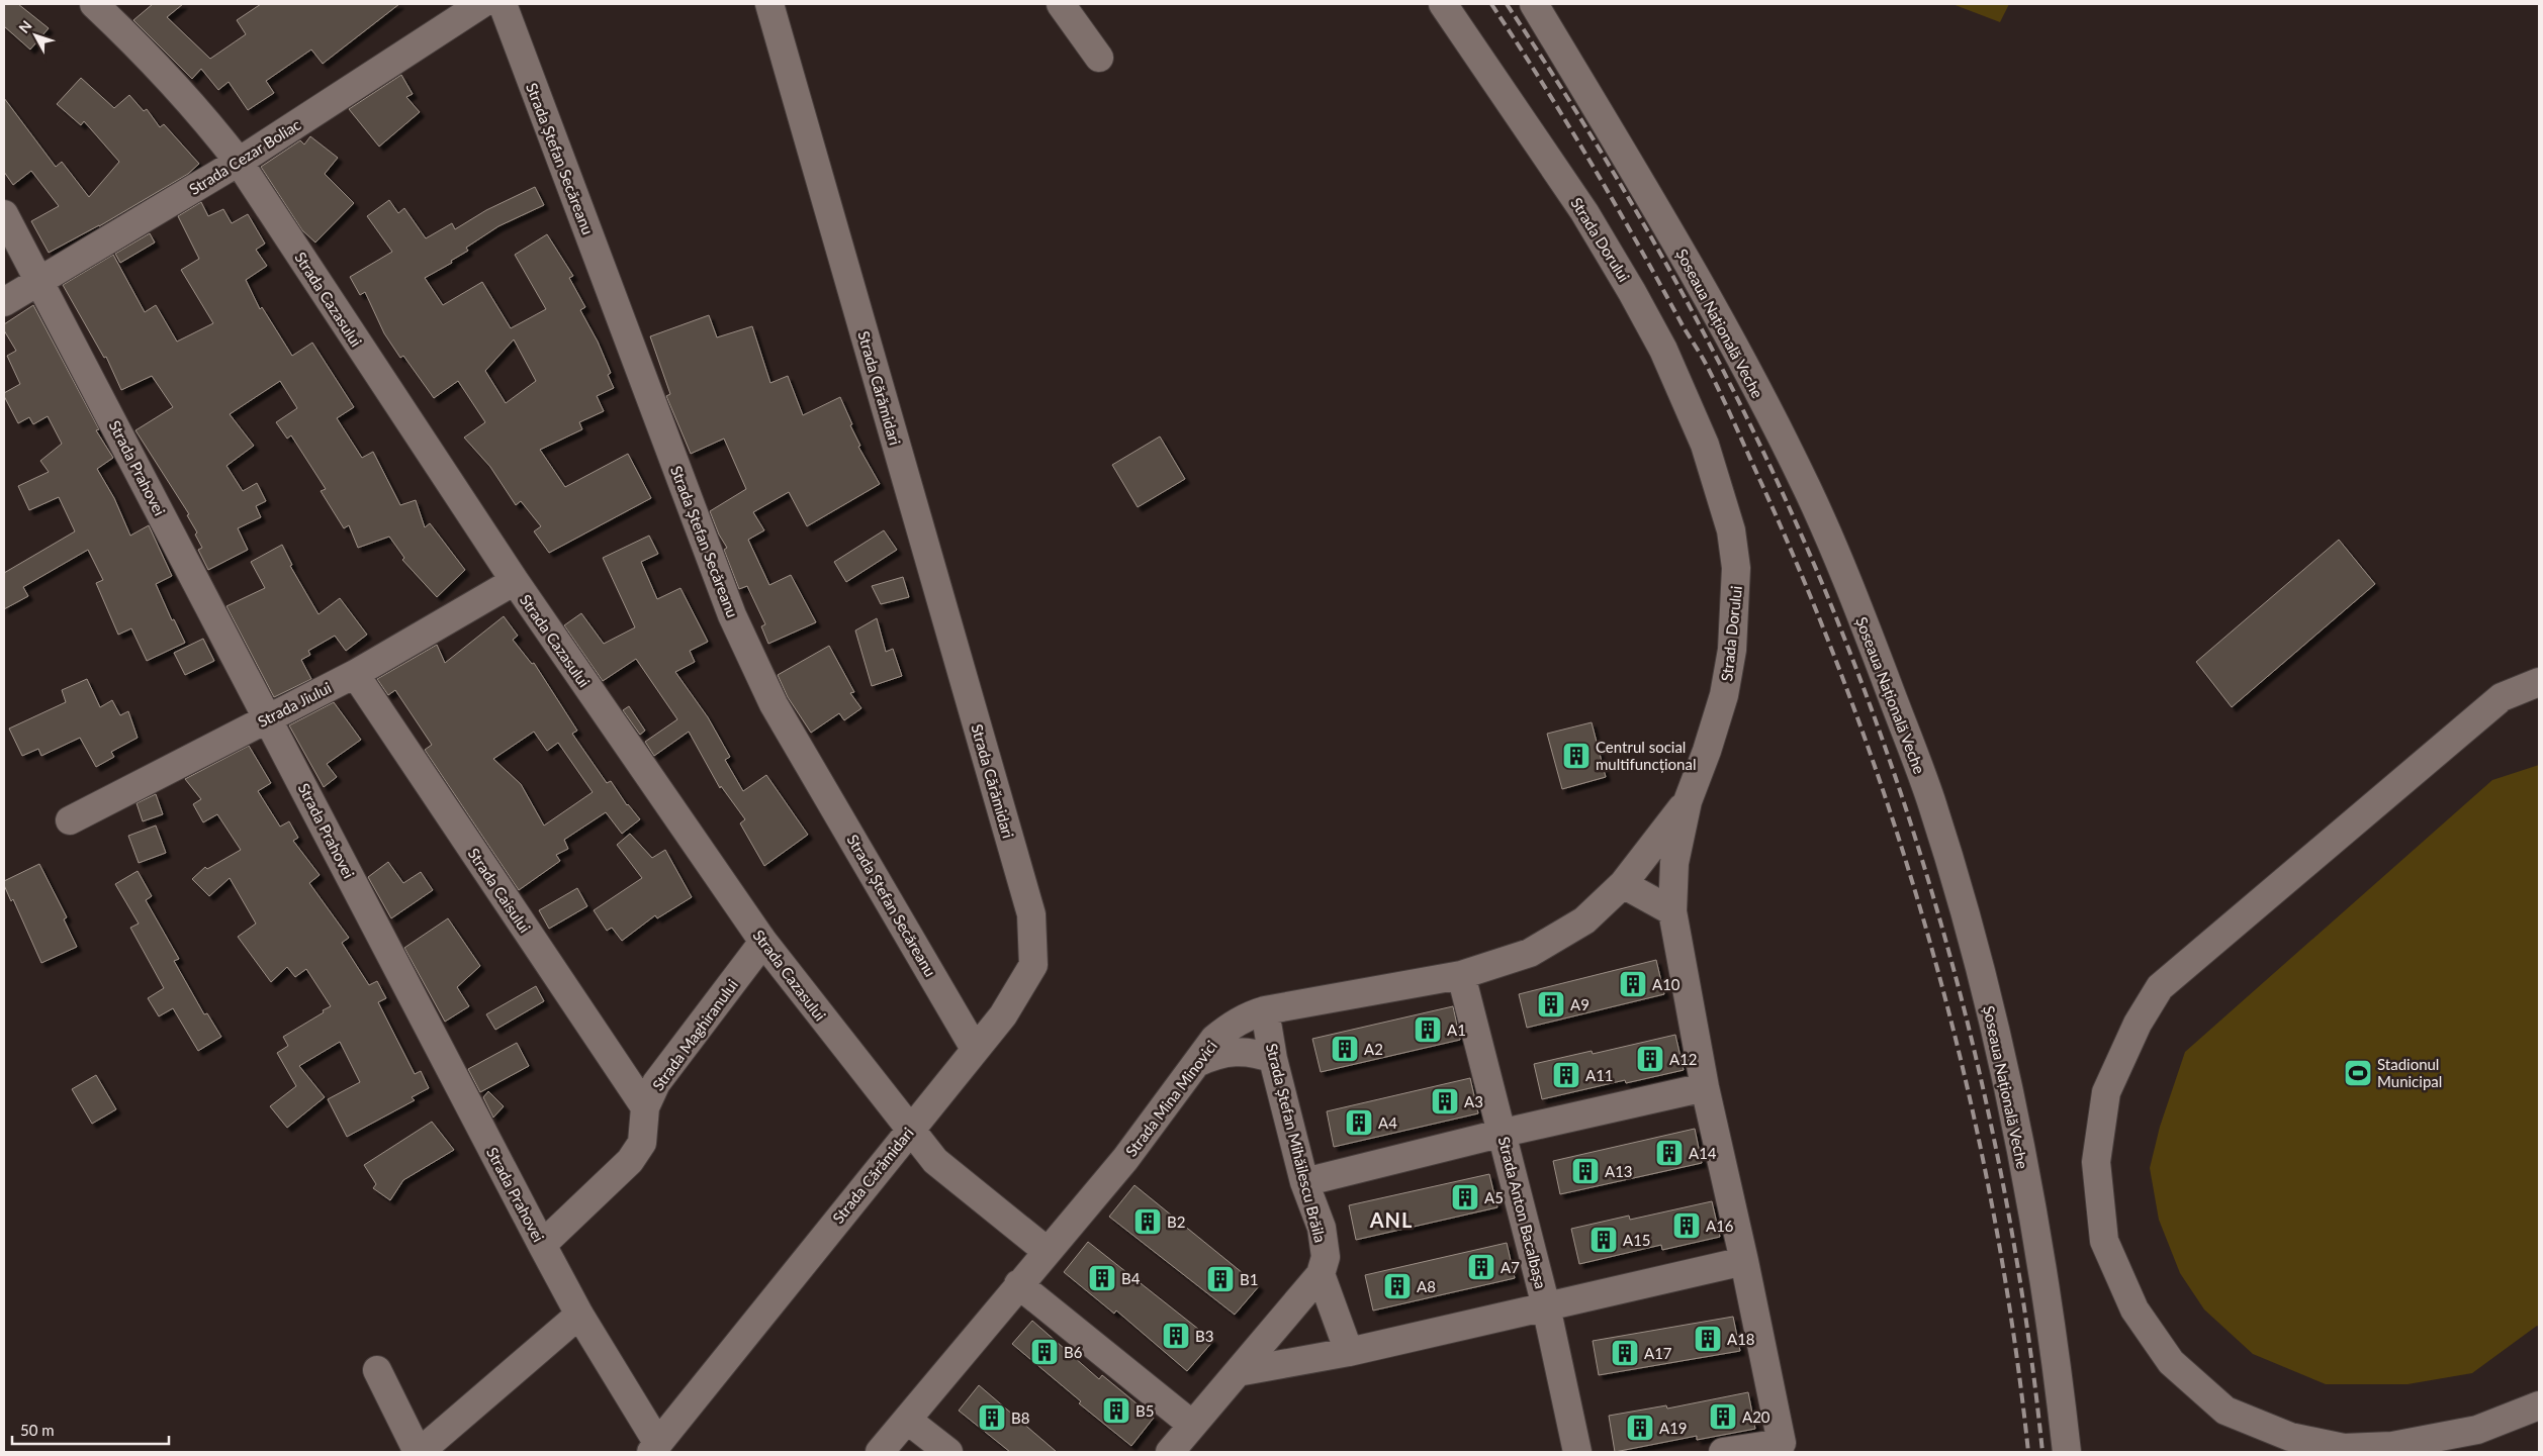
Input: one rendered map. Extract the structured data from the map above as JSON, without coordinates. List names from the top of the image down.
{
  "streets": {
    "street": [
      "Strada Cezar Boliac",
      "Strada Ștefan Secăreanu",
      "Strada Dorului",
      "Strada Cazasului",
      "Șoseaua Națională Veche",
      "Strada Cărămidari",
      "Strada Prahovei",
      "Strada Jiului",
      "Strada Caisului",
      "Strada Maghiranului",
      "Strada Mina Minovici",
      "Strada Ștefan Mihăilescu Brăila",
      "Strada Anton Bacalbașa"
    ]
  },
  "crossings": [
    ["Strada Cezar Boliac", "Strada Cazasului"],
    ["Strada Cezar Boliac", "Strada Prahovei"],
    ["Strada Ștefan Secăreanu", "Strada Cărămidari"],
    ["Strada Dorului", "Strada Mina Minovici"],
    ["Strada Cazasului", "Strada Cărămidari"],
    ["Strada Cazasului", "Strada Jiului"],
    ["Strada Cazasului", "Strada Maghiranului"],
    ["Strada Cazasului", "Strada Mina Minovici"],
    ["Strada Cărămidari", "Strada Prahovei"],
    ["Strada Prahovei", "Strada Jiului"],
    ["Strada Prahovei", "Strada Maghiranului"],
    ["Strada Jiului", "Strada Caisului"],
    ["Strada Caisului", "Strada Maghiranului"],
    ["Strada Mina Minovici", "Strada Ștefan Mihăilescu Brăila"],
    ["Strada Mina Minovici", "Strada Anton Bacalbașa"]
  ],
  "districts": ["ANL"],
  "places": {
    "building": [
      "Centrul social multifuncțional",
      "A10",
      "A9",
      "A1",
      "A2",
      "A12",
      "A11",
      "A3",
      "A4",
      "A14",
      "A13",
      "A5",
      "B2",
      "A16",
      "A15",
      "A7",
      "B4",
      "B1",
      "A8",
      "B3",
      "A18",
      "B6",
      "A17",
      "B5",
      "A20",
      "B8",
      "A19"
    ],
    "sports": ["Stadionul Municipal"]
  },
  "scale_bar": "50 m",
  "north": "top left"
}
